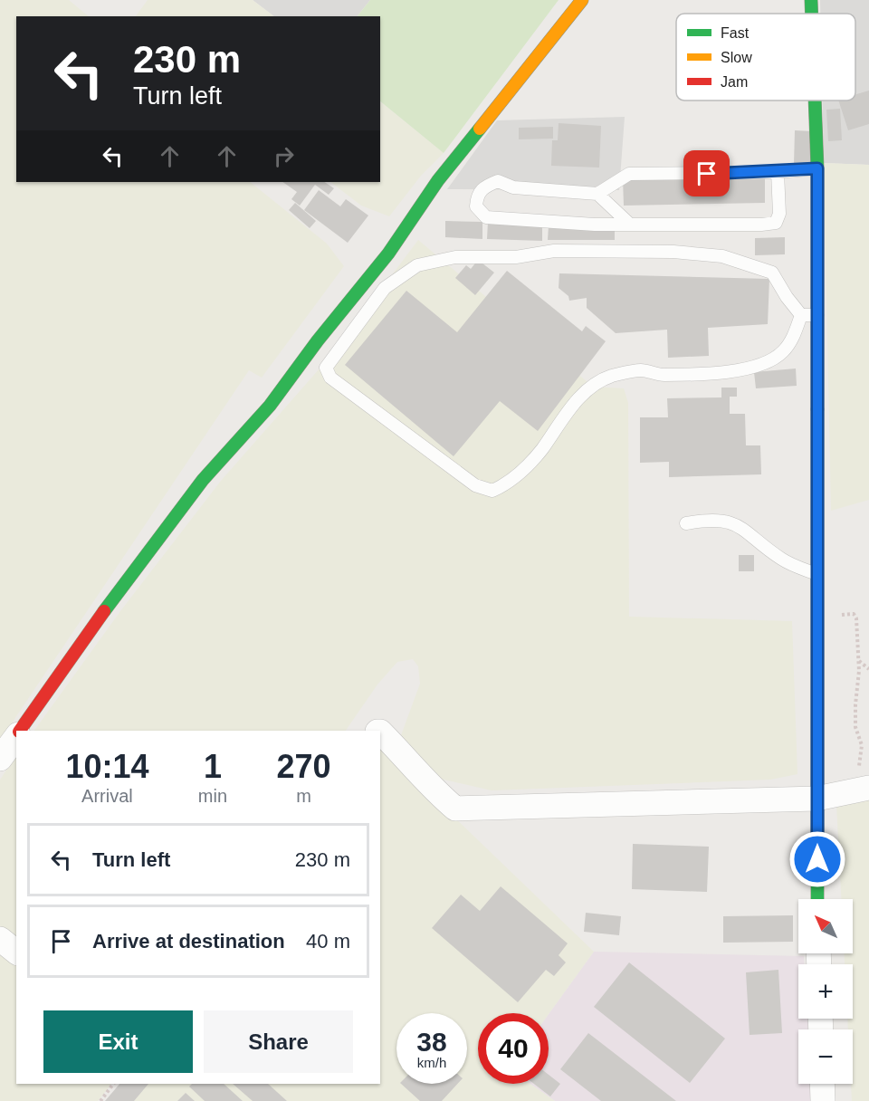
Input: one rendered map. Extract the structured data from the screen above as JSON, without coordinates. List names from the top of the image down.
{
  "legend": ["Fast", "Slow", "Jam"],
  "north": "top left",
  "page": {
    "turn": ["230 m", "Turn left"],
    "eta": [
      "10:14",
      "Arrival",
      "1",
      "min",
      "270",
      "m"
    ],
    "list": [
      {
        "name": "Turn left",
        "value": "230 m"
      },
      {
        "name": "Arrive at destination",
        "value": "40 m"
      }
    ],
    "map_buttons": ["+", "−"],
    "buttons": ["Exit", "Share"],
    "speed": "38 km/h",
    "limit": "40"
  }
}
